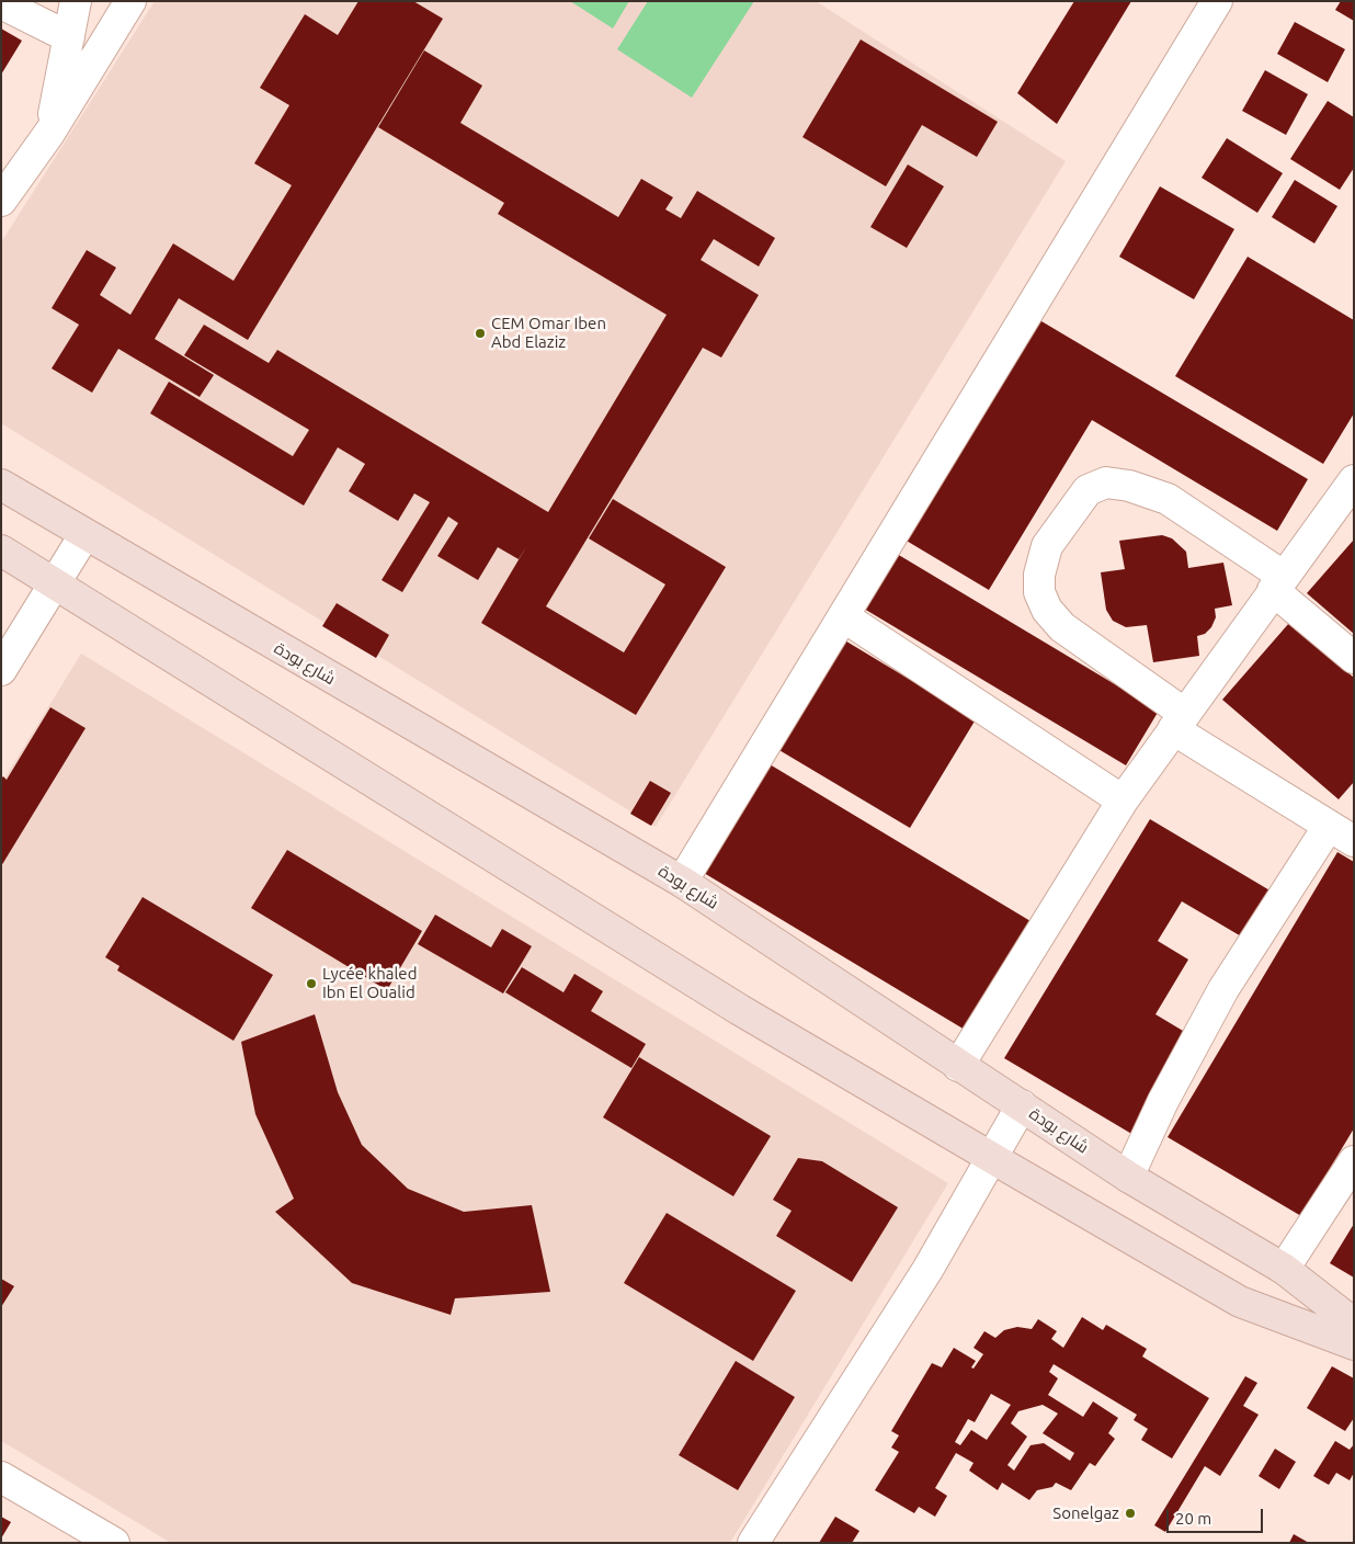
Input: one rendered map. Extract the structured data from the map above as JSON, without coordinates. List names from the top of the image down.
{
  "streets": {
    "street": ["شارع بودة"]
  },
  "places": ["CEM Omar Iben Abd Elaziz", "Lycée khaled Ibn El Oualid", "Sonelgaz"],
  "scale_bar": "20 m"
}
